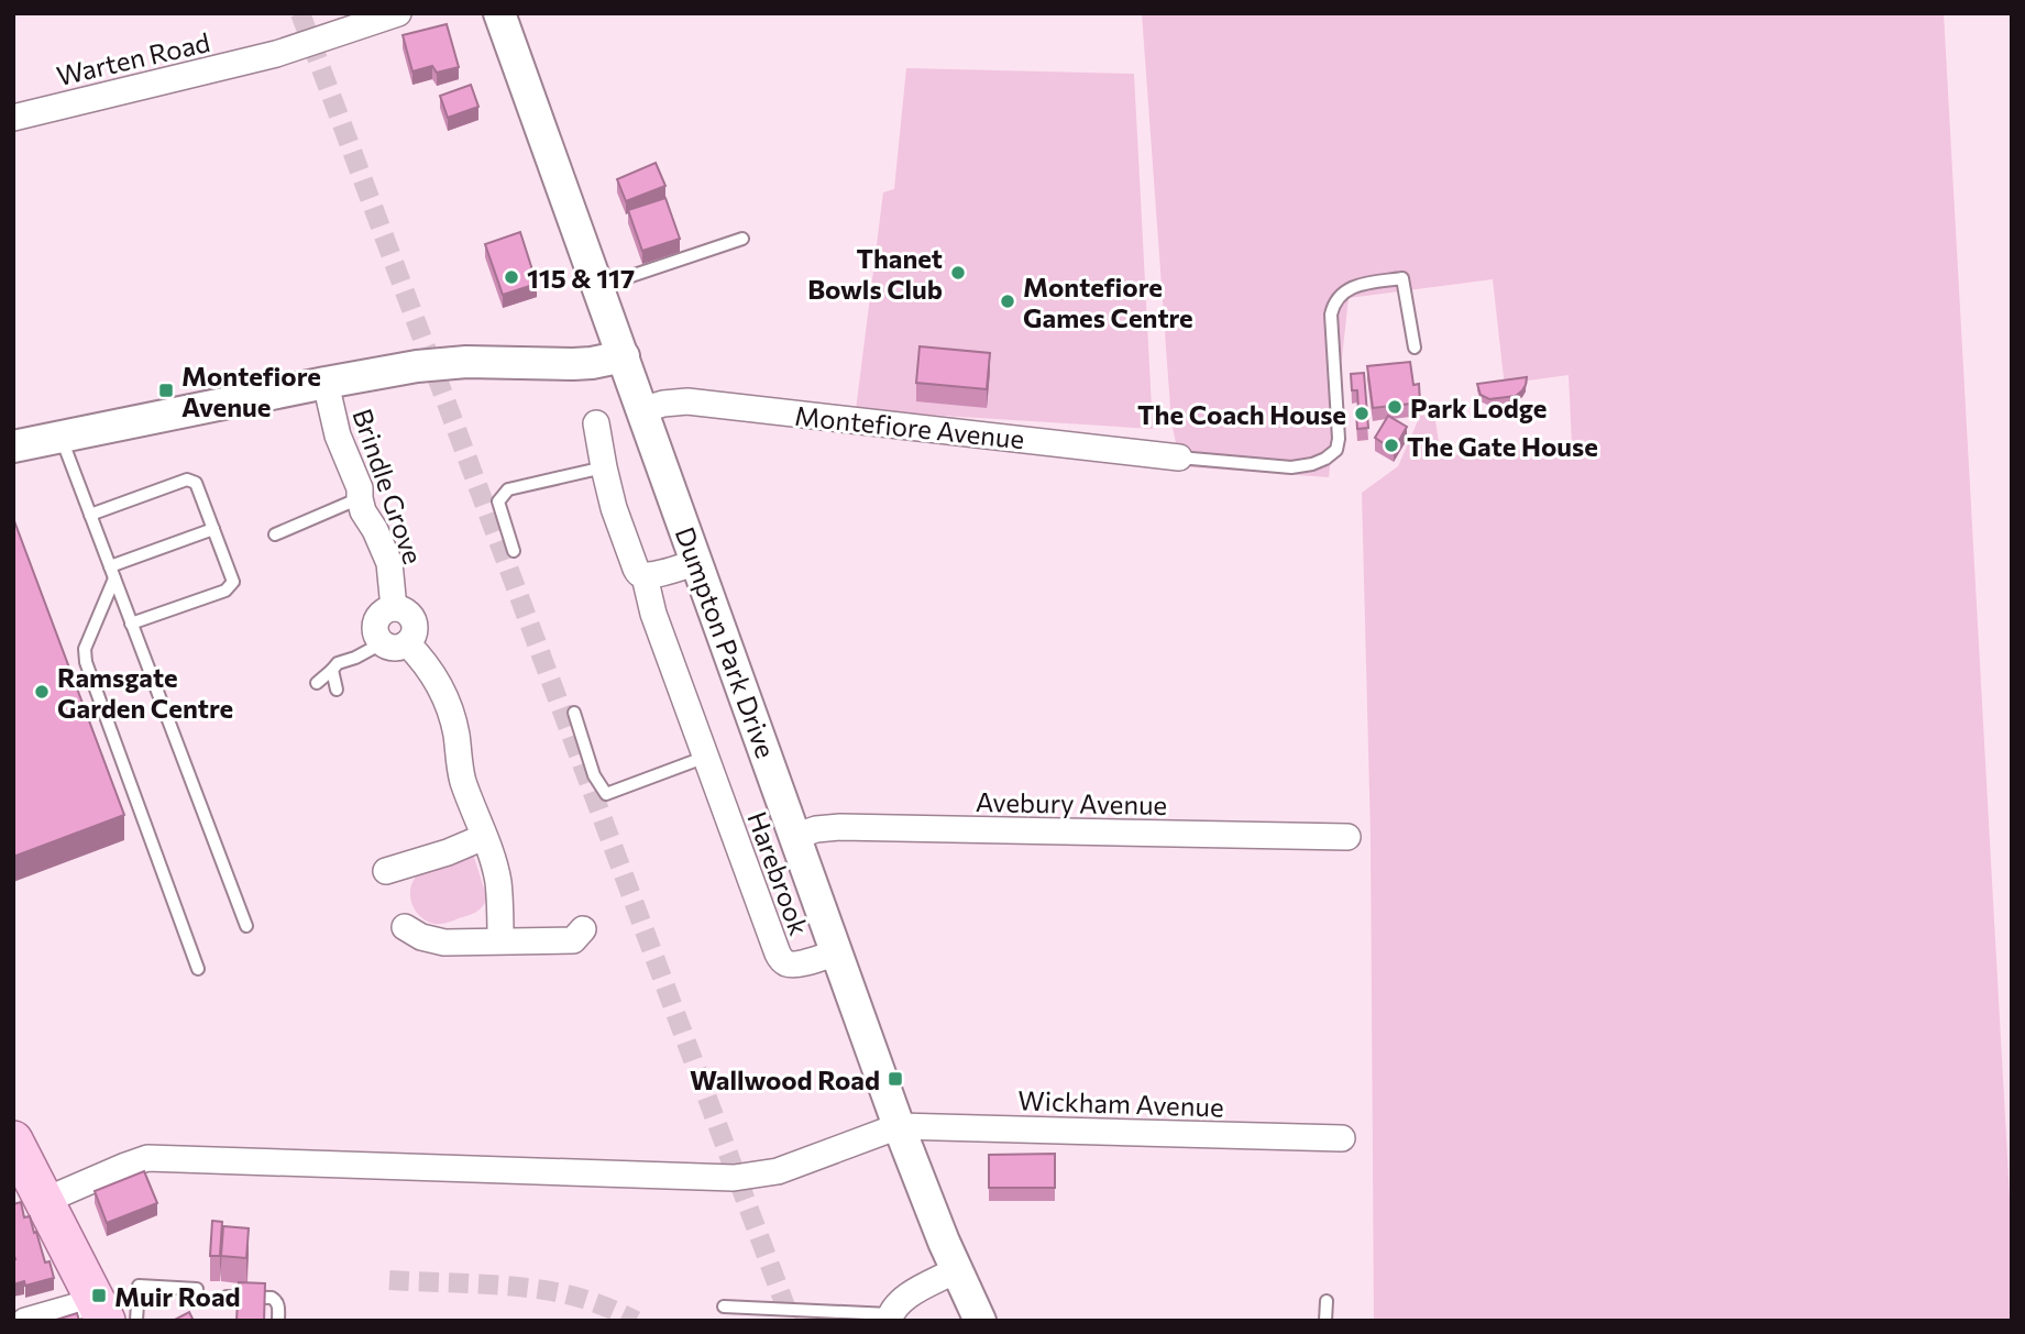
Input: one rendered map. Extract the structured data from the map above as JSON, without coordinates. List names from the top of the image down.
{
  "streets": {
    "street": [
      "Warten Road",
      "Montefiore Avenue",
      "Brindle Grove",
      "Dumpton Park Drive",
      "Avebury Avenue",
      "Harebrook",
      "Wickham Avenue"
    ]
  },
  "crossings": [
    ["Montefiore Avenue", "Dumpton Park Drive"],
    ["Dumpton Park Drive", "Avebury Avenue"],
    ["Dumpton Park Drive", "Harebrook"],
    ["Dumpton Park Drive", "Wickham Avenue"]
  ],
  "places": {
    "other": [
      "Thanet Bowls Club",
      "115 & 117",
      "Montefiore Games Centre",
      "Park Lodge",
      "The Coach House",
      "The Gate House",
      "Ramsgate Garden Centre"
    ],
    "transit": ["Montefiore Avenue", "Wallwood Road", "Muir Road"]
  }
}
